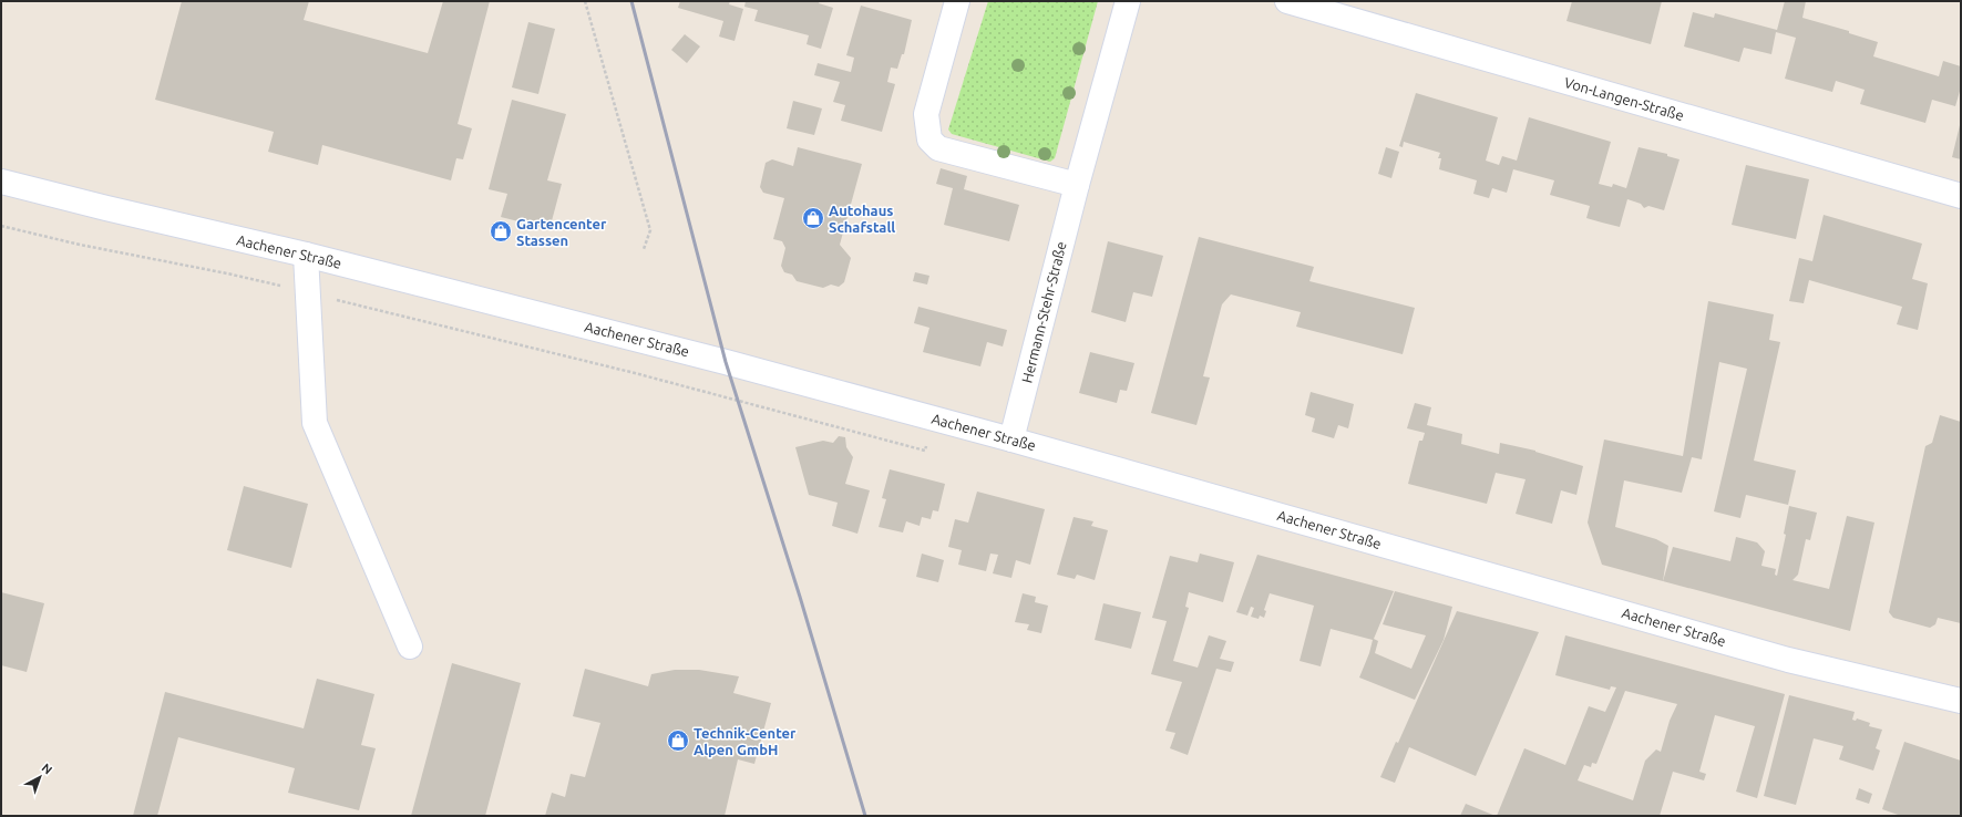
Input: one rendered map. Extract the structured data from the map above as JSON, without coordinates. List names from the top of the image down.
{
  "streets": {
    "street": ["Von-Langen-Straße", "Aachener Straße", "Hermann-Stehr-Straße"]
  },
  "crossings": [
    ["Aachener Straße", "Hermann-Stehr-Straße"]
  ],
  "places": {
    "shop": ["Autohaus Schafstall", "Gartencenter Stassen", "Technik-Center Alpen GmbH"]
  },
  "north": "top right"
}
